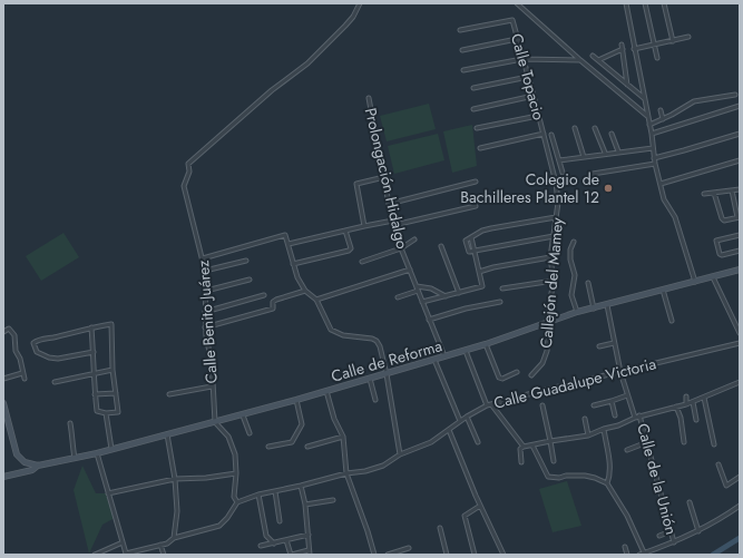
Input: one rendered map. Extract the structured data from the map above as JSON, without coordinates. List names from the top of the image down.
{
  "streets": {
    "main road": ["Calle de Reforma"],
    "street": [
      "Calle Topacio",
      "Prolongación Hidalgo",
      "Callejón del Mamey",
      "Calle Benito Juárez",
      "Calle Guadalupe Victoria",
      "Calle de la Unión"
    ]
  },
  "crossings": [
    ["Calle Topacio", "Callejón del Mamey"],
    ["Prolongación Hidalgo", "Calle de Reforma"],
    ["Callejón del Mamey", "Calle de Reforma"],
    ["Calle Benito Juárez", "Calle de Reforma"],
    ["Calle de Reforma", "Calle de la Unión"],
    ["Calle Guadalupe Victoria", "Calle de la Unión"]
  ],
  "places": ["Colegio de Bachilleres Plantel 12"]
}
